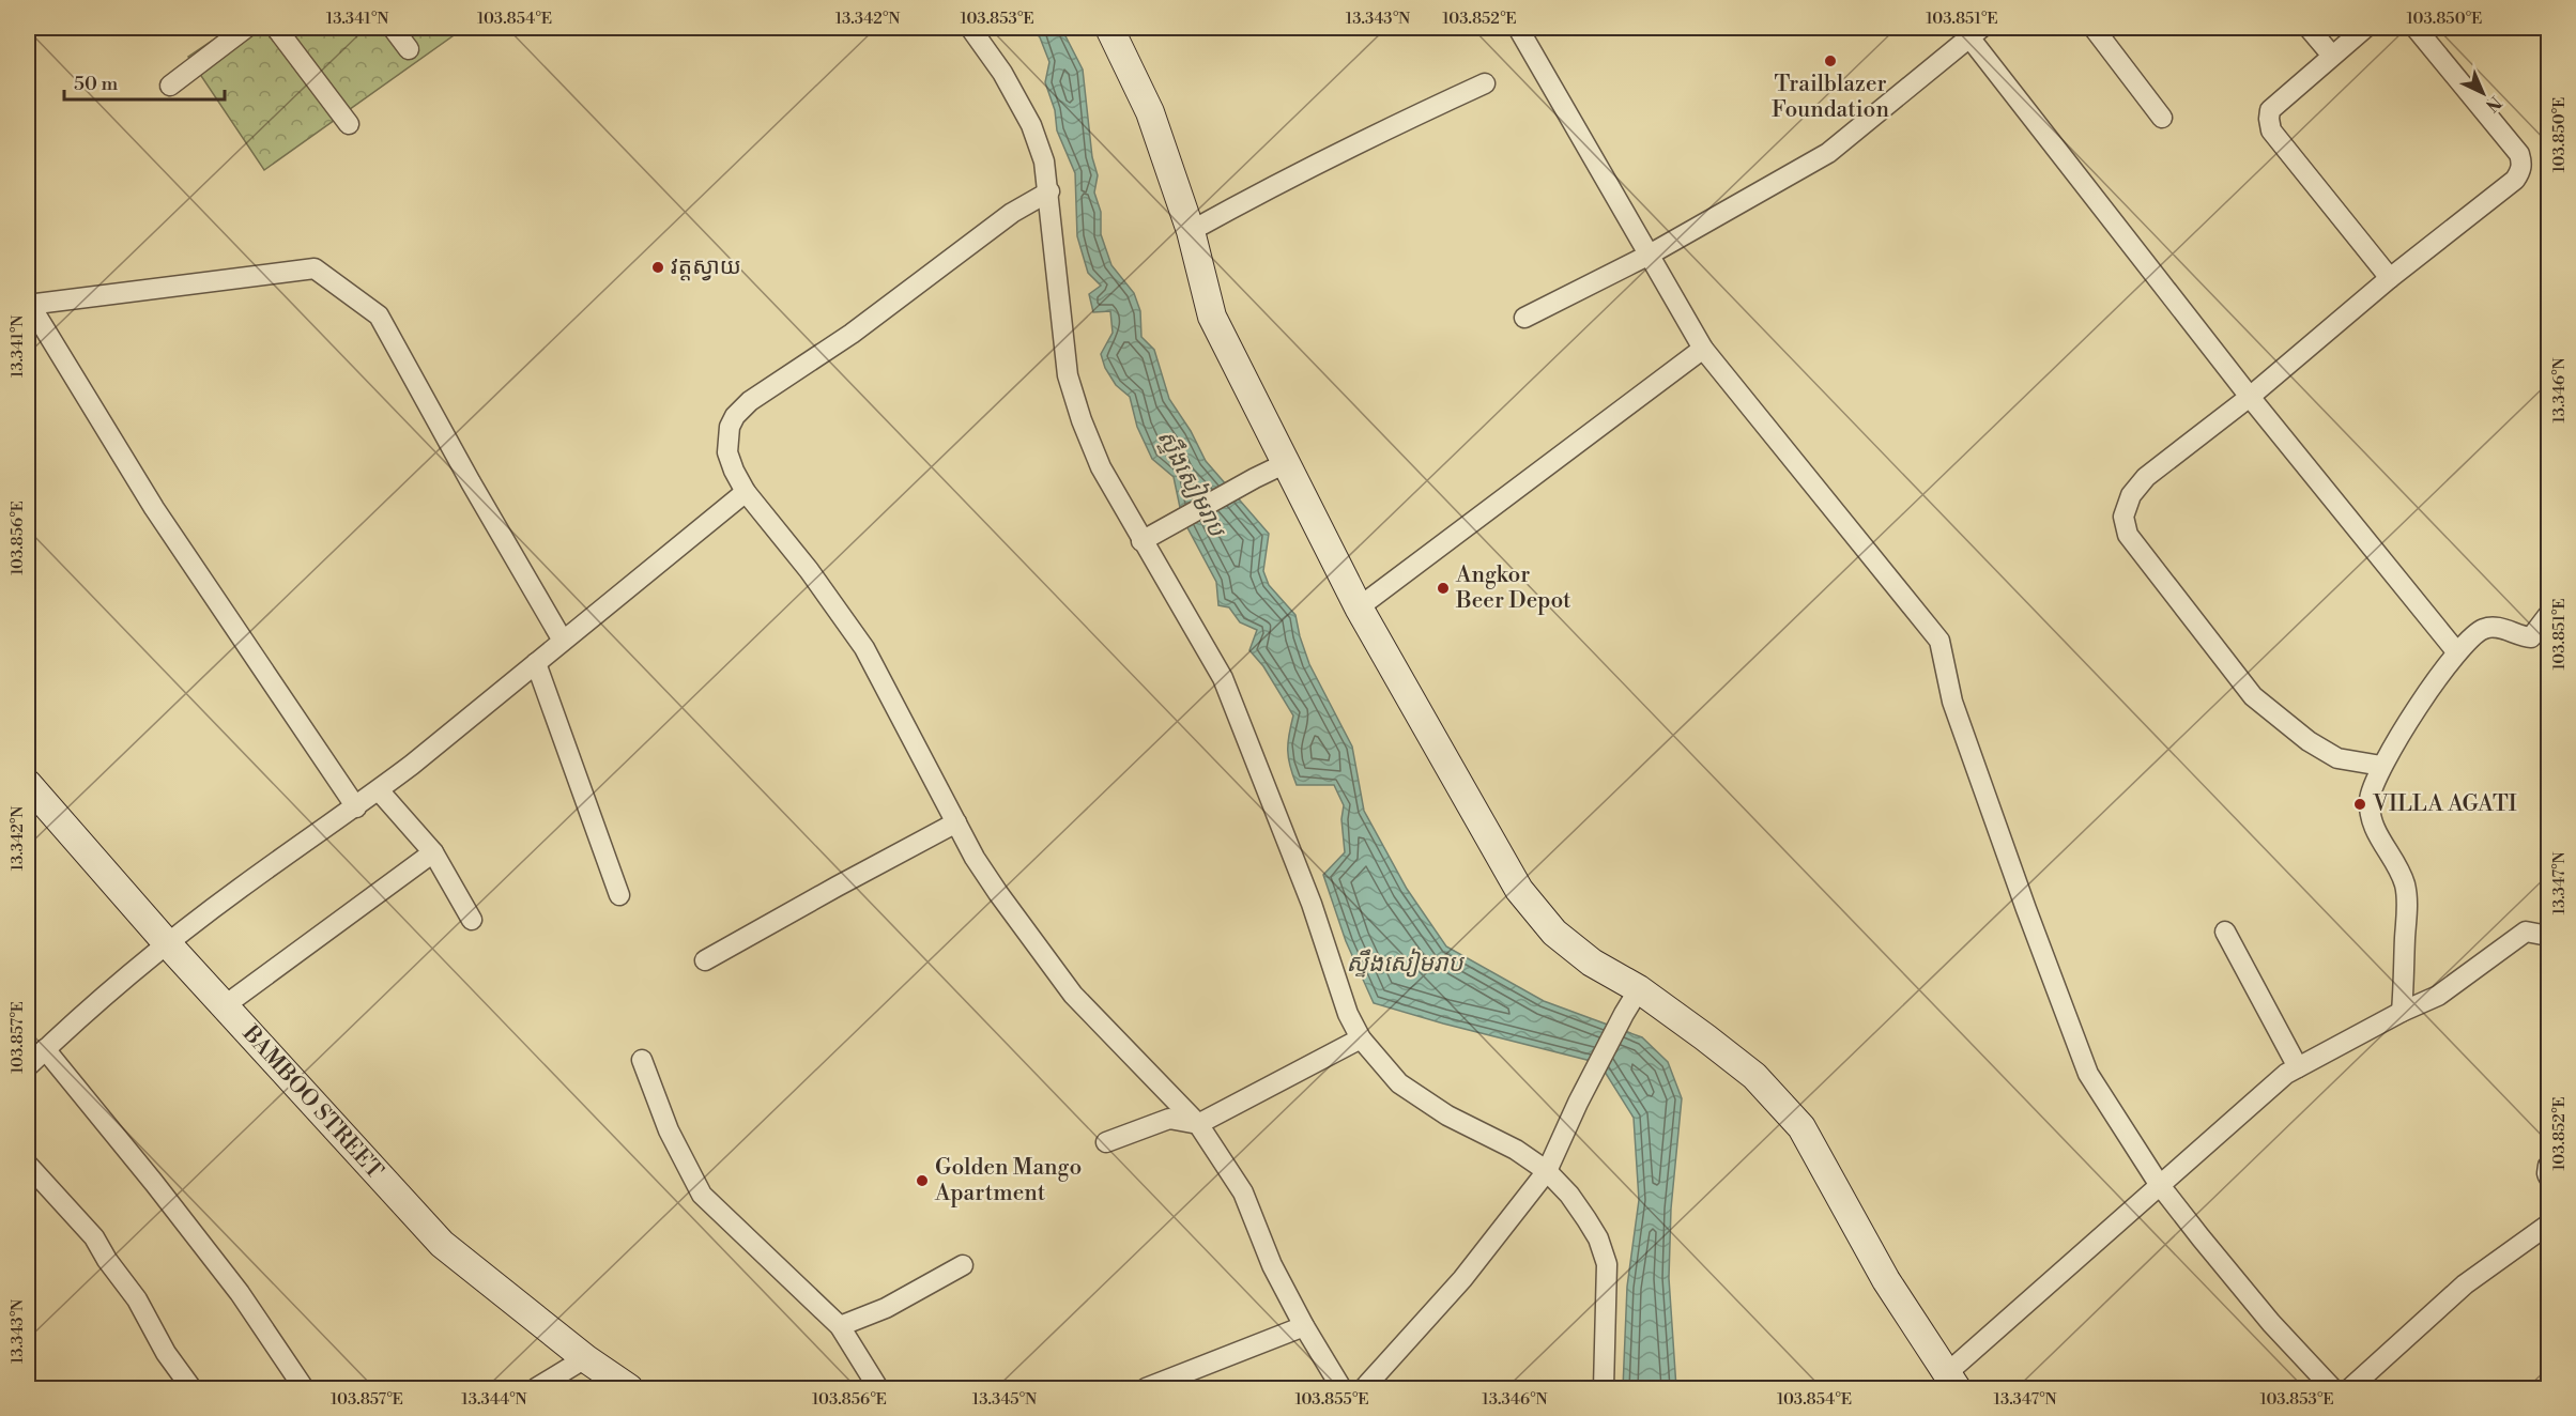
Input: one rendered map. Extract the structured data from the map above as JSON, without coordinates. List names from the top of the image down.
{
  "streets": {
    "street": ["BAMBOO STREET"]
  },
  "water": ["ស្ទឹងសៀមរាប"],
  "places": [
    "Trailblazer Foundation",
    "វត្តស្វាយ",
    "Angkor Beer Depot",
    "VILLA AGATI",
    "Golden Mango Apartment"
  ],
  "scale_bar": "50 m",
  "north": "bottom right",
  "coordinates": [
    "13.341°N",
    "103.854°E",
    "13.342°N",
    "103.853°E",
    "13.343°N",
    "103.852°E",
    "103.851°E",
    "103.850°E",
    "13.346°N",
    "103.856°E",
    "13.347°N",
    "103.857°E",
    "13.344°N",
    "13.345°N",
    "103.855°E"
  ]
}
